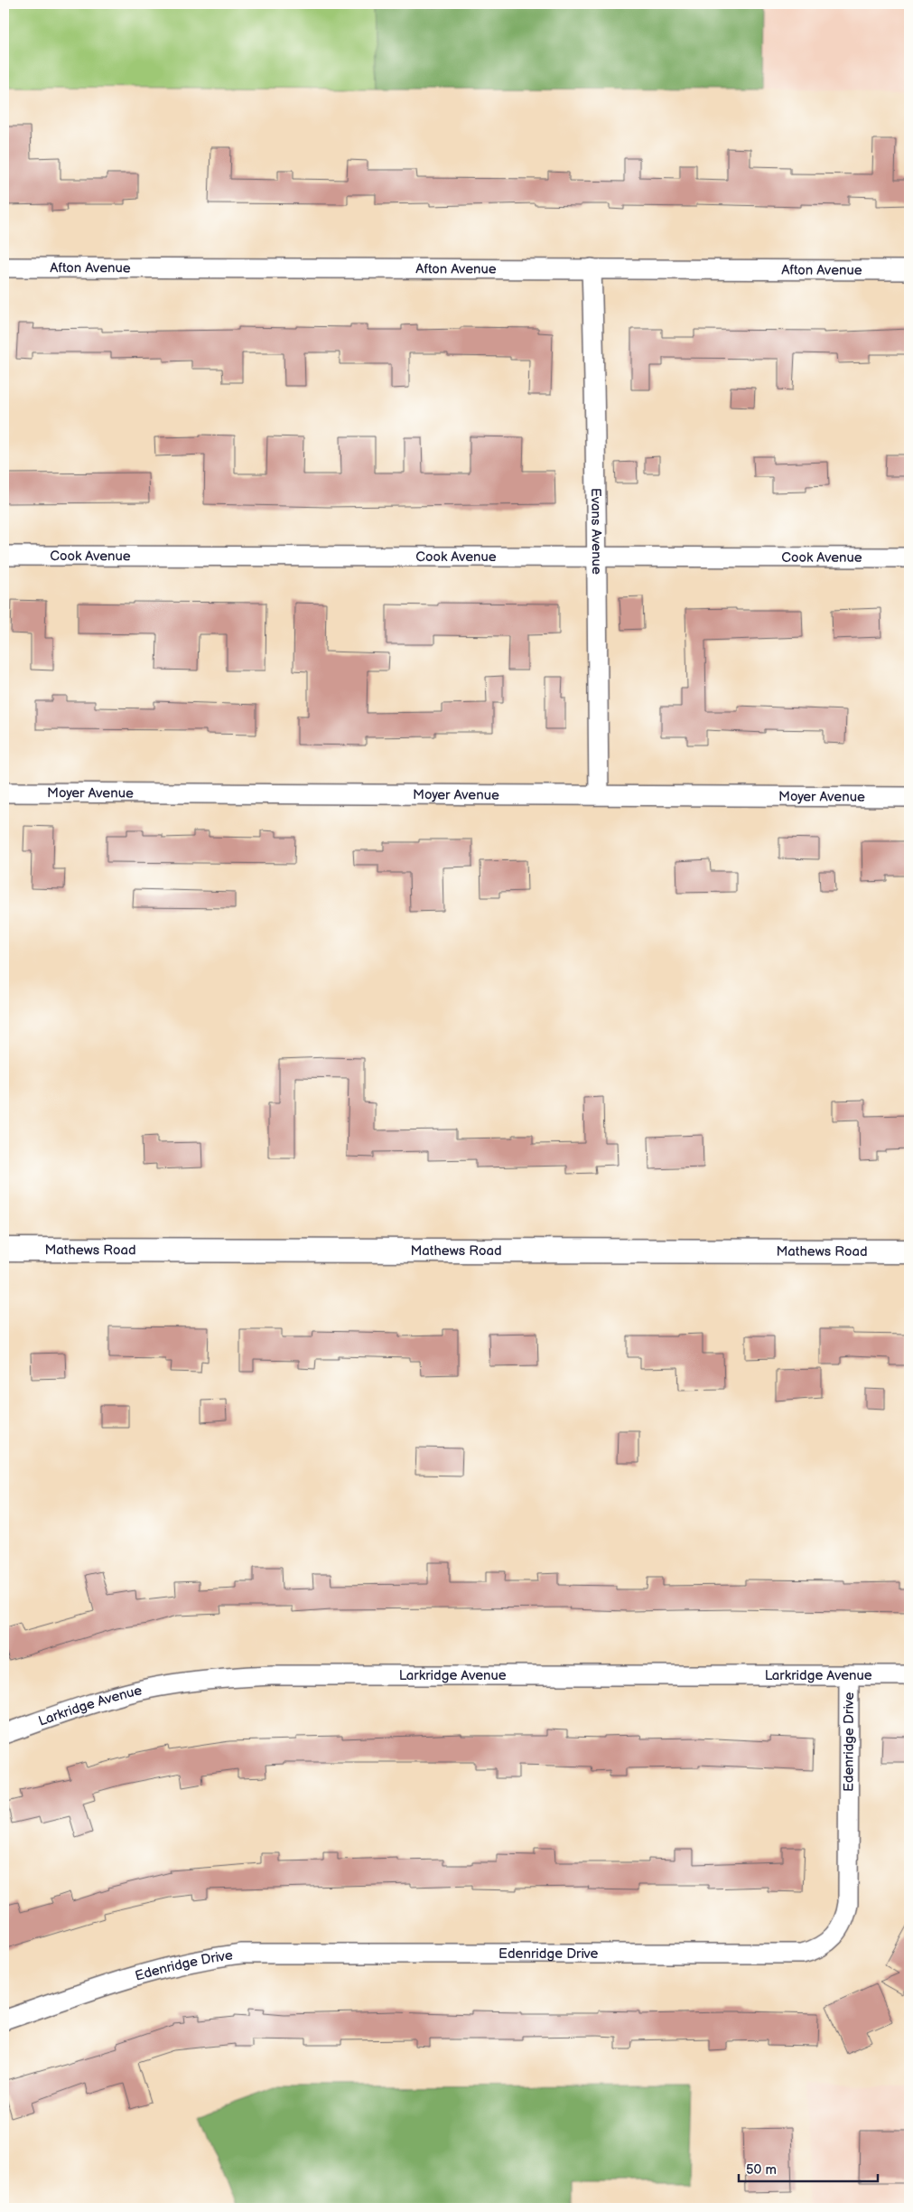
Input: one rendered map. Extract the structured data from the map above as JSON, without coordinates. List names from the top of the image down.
{
  "streets": {
    "street": [
      "Afton Avenue",
      "Evans Avenue",
      "Cook Avenue",
      "Moyer Avenue",
      "Mathews Road",
      "Larkridge Avenue",
      "Edenridge Drive"
    ]
  },
  "crossings": [
    ["Afton Avenue", "Evans Avenue"],
    ["Evans Avenue", "Cook Avenue"],
    ["Evans Avenue", "Moyer Avenue"],
    ["Larkridge Avenue", "Edenridge Drive"]
  ],
  "scale_bar": "50 m"
}
